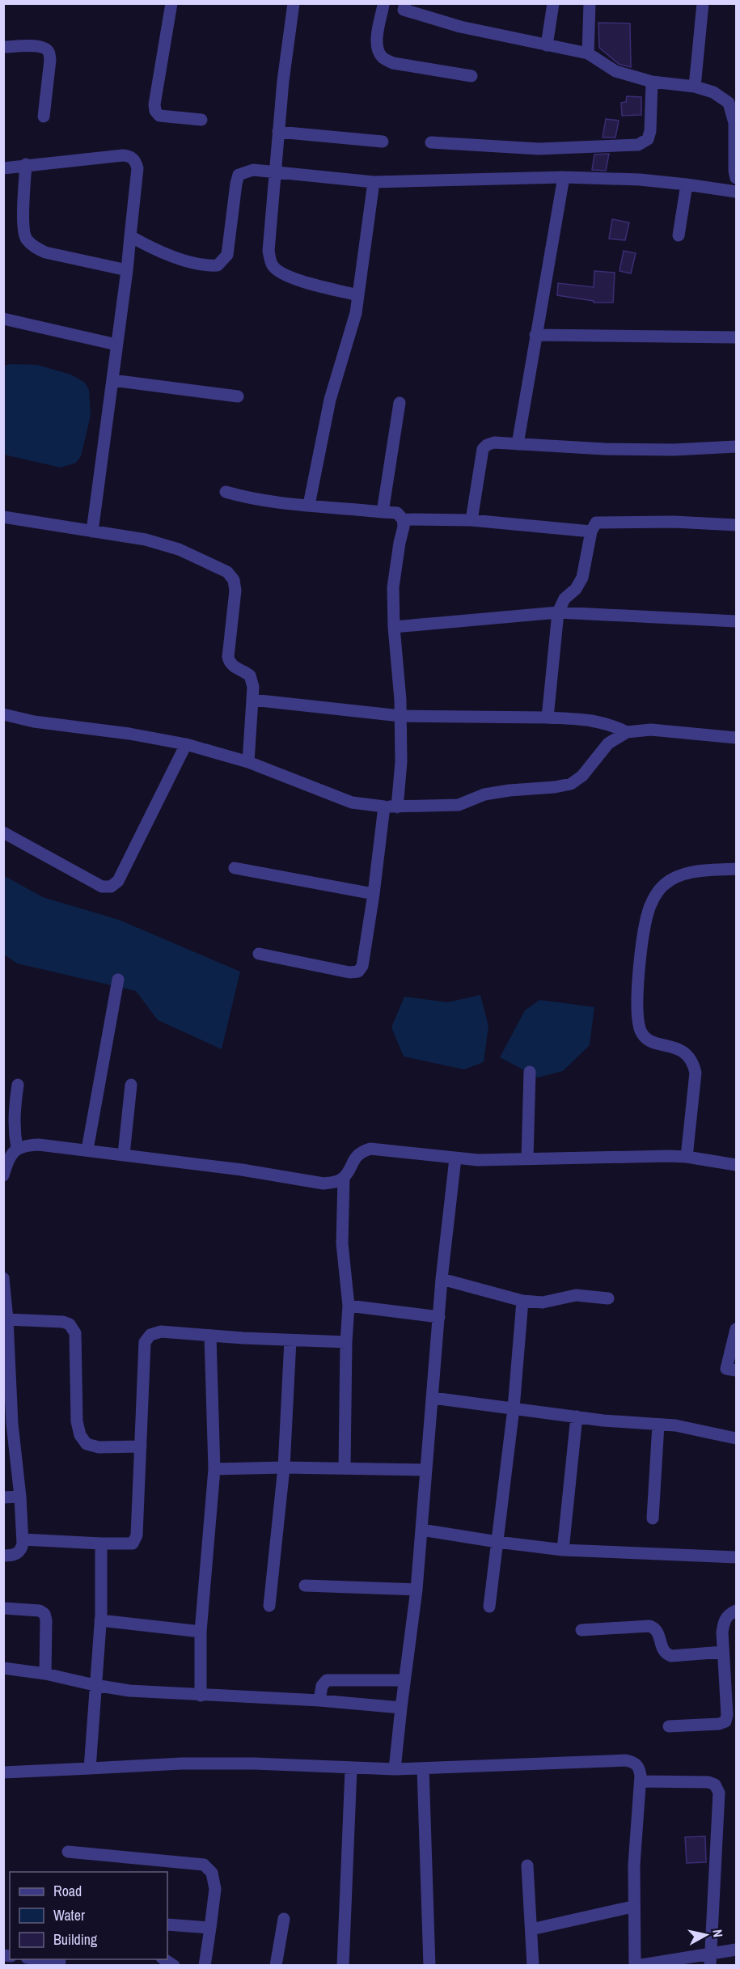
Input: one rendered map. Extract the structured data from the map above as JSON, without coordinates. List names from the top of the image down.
{
  "legend": ["Road", "Water", "Building"],
  "north": "right"
}
